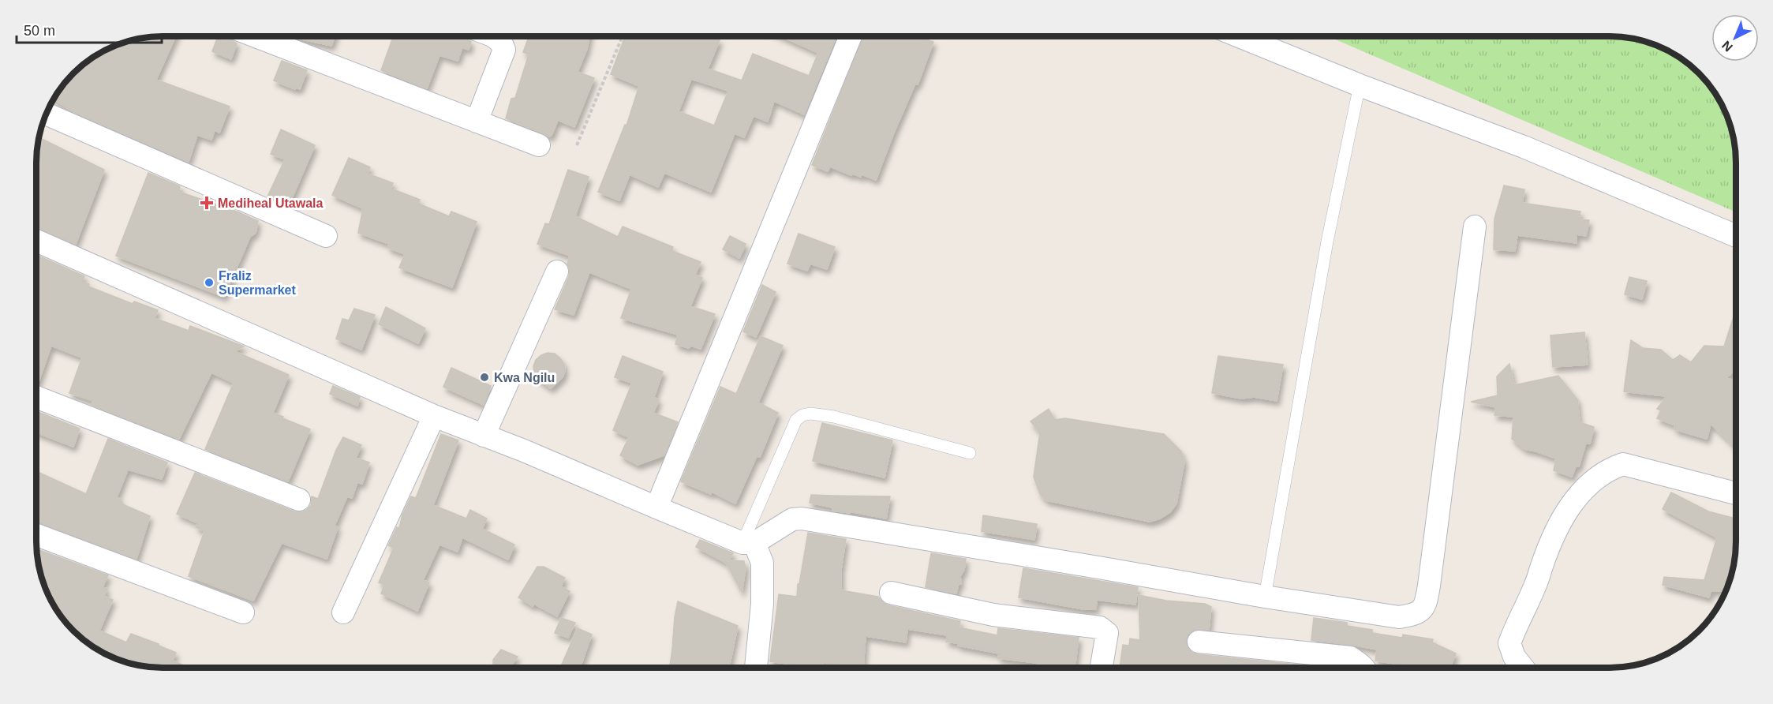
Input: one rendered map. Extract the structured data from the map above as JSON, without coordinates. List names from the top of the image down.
{
  "places": {
    "health": ["Mediheal Utawala"],
    "other": ["Fraliz Supermarket", "Kwa Ngilu"]
  },
  "scale_bar": "50 m",
  "north": "bottom left"
}
